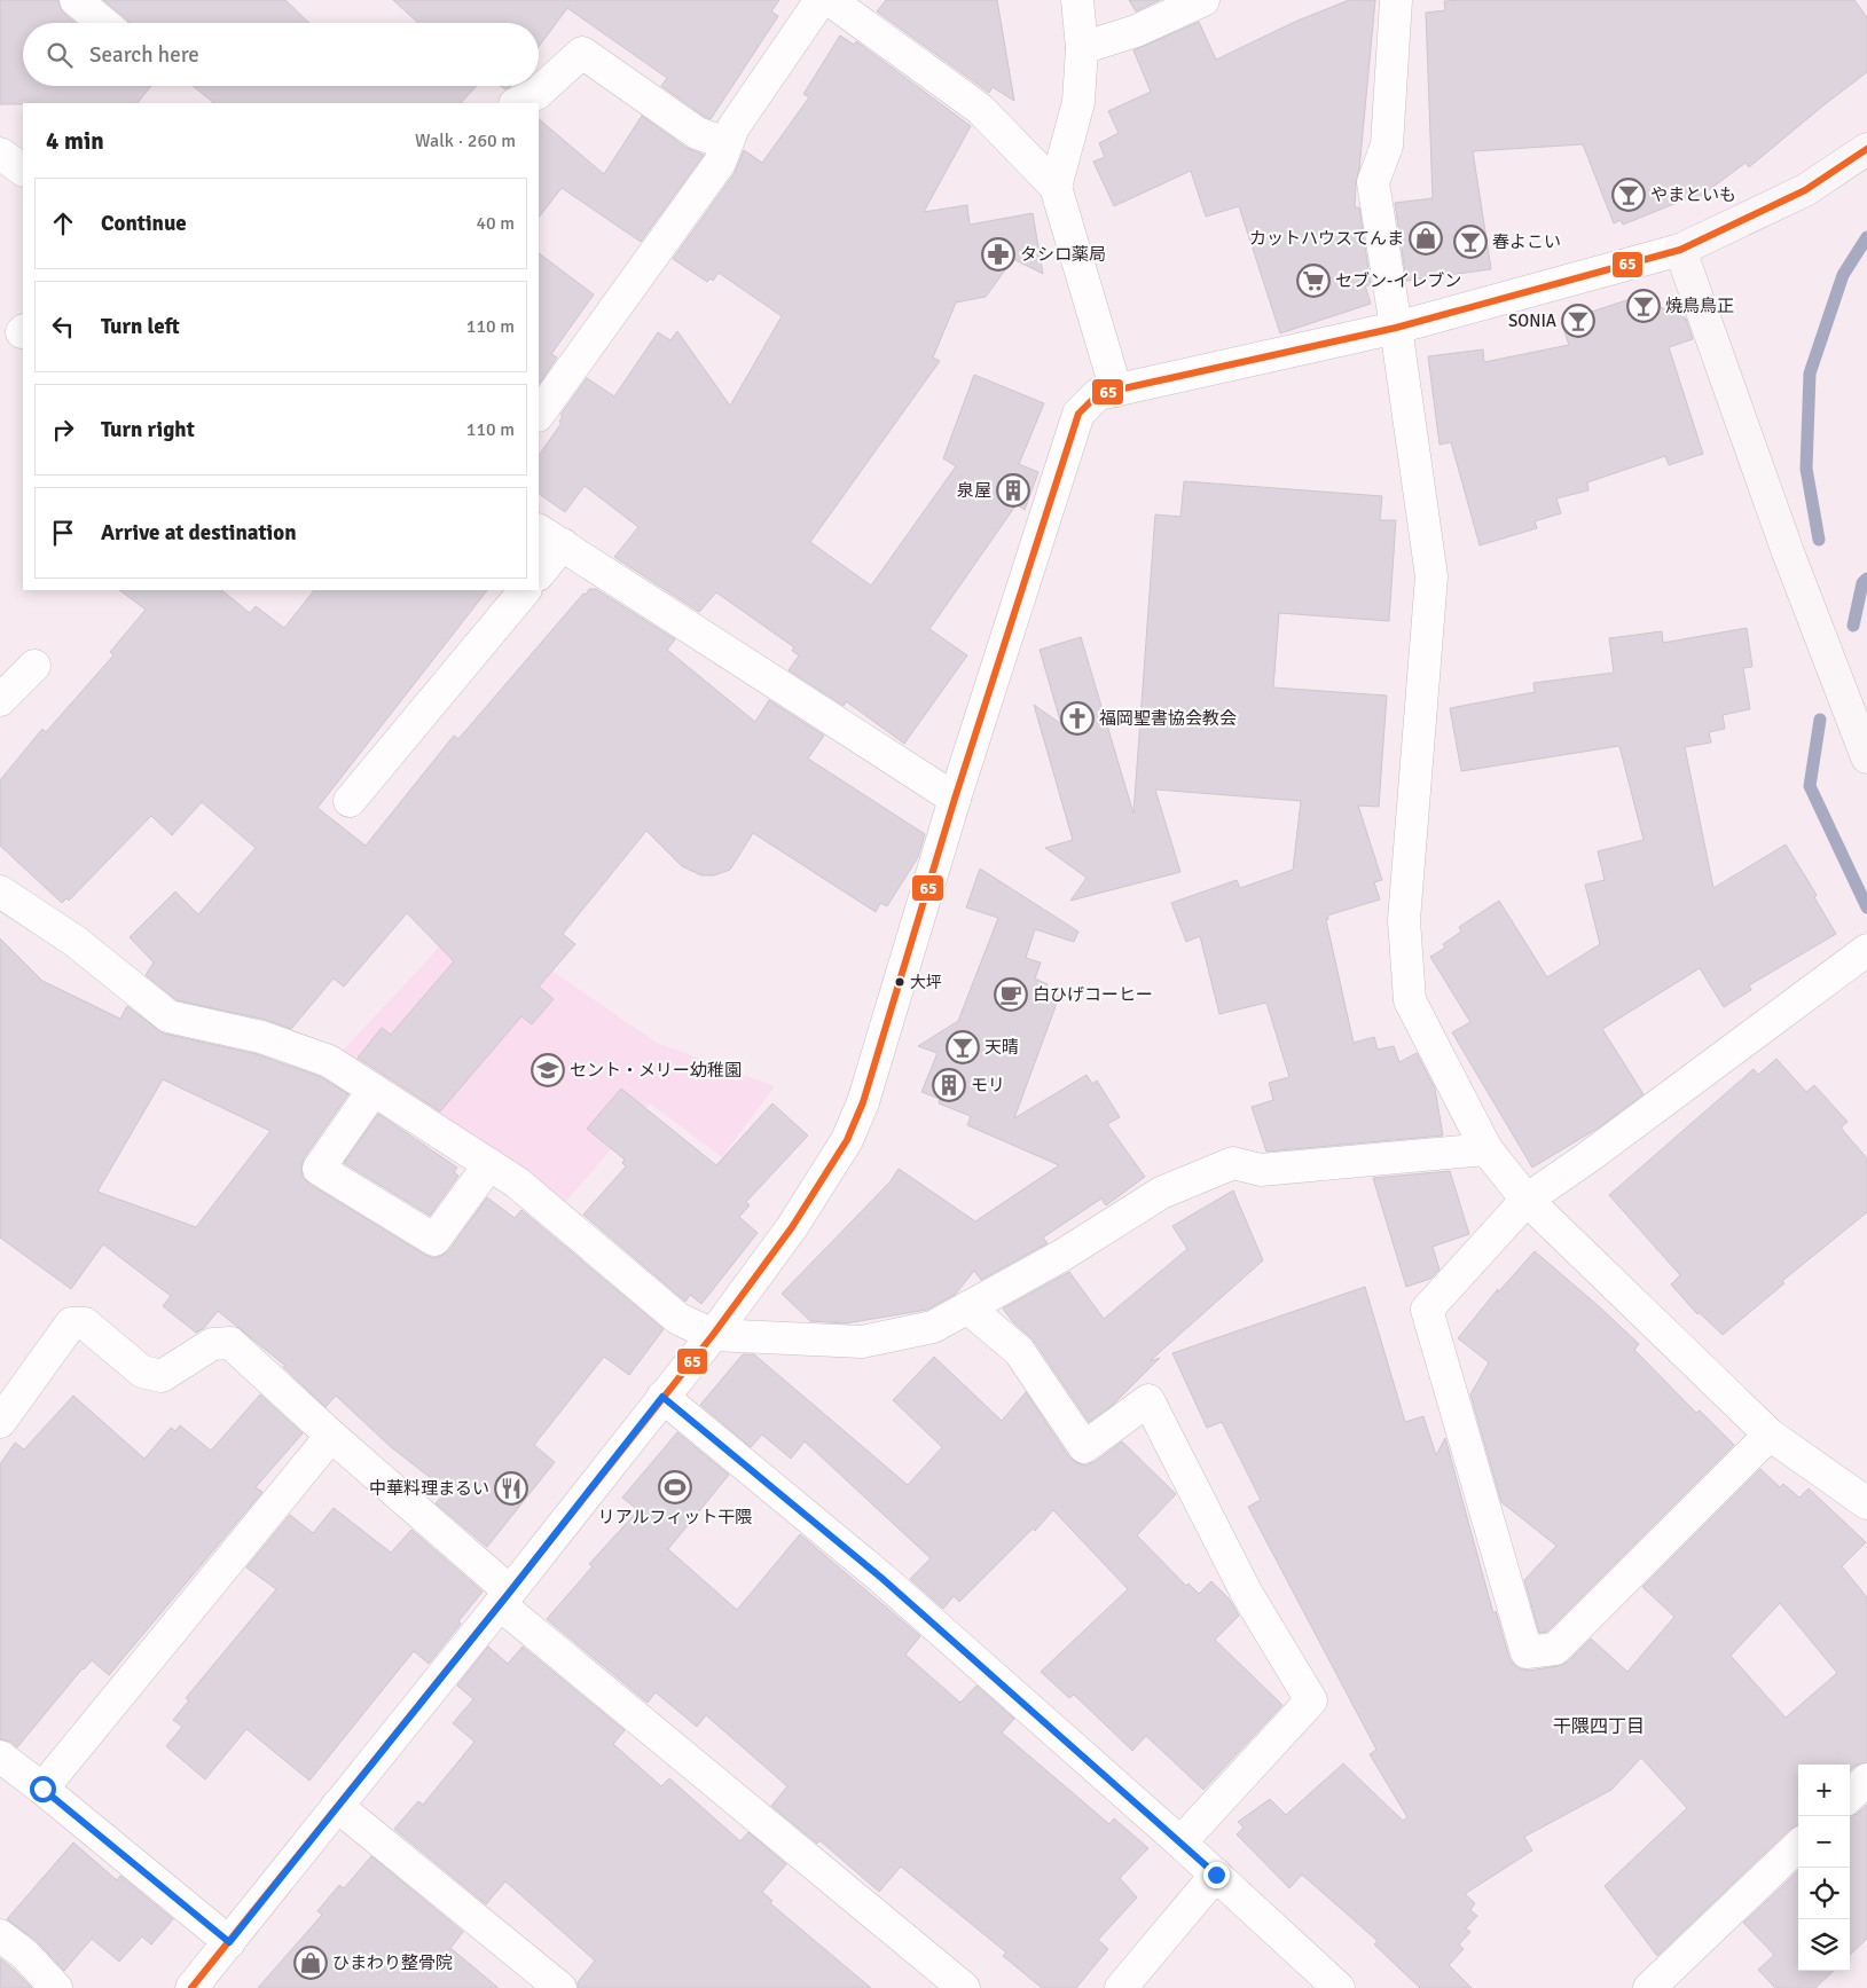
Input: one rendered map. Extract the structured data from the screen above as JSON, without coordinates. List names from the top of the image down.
{
  "districts": ["干隈四丁目"],
  "places": {
    "bar": [
      "やまといも",
      "春よこい",
      "焼鳥鳥正",
      "SONIA",
      "天晴"
    ],
    "shop": ["カットハウスてんま", "ひまわり整骨院"],
    "pharmacy": ["タシロ薬局"],
    "supermarket": ["セブン-イレブン"],
    "building": ["泉屋", "モリ"],
    "church": ["福岡聖書協会教会"],
    "other": ["大坪"],
    "cafe": ["白ひげコーヒー"],
    "school or university": ["セント・メリー幼稚園"],
    "sports": ["リアルフィット干隈"],
    "restaurant": ["中華料理まるい"]
  },
  "lines": ["transit line 65"],
  "page": {
    "search": "Search here",
    "heading": ["4 min", "Walk · 260 m"],
    "list": [
      ["Continue", "40 m"],
      ["Turn left", "110 m"],
      ["Turn right", "110 m"],
      "Arrive at destination"
    ],
    "map_buttons": ["+", "−"]
  }
}
